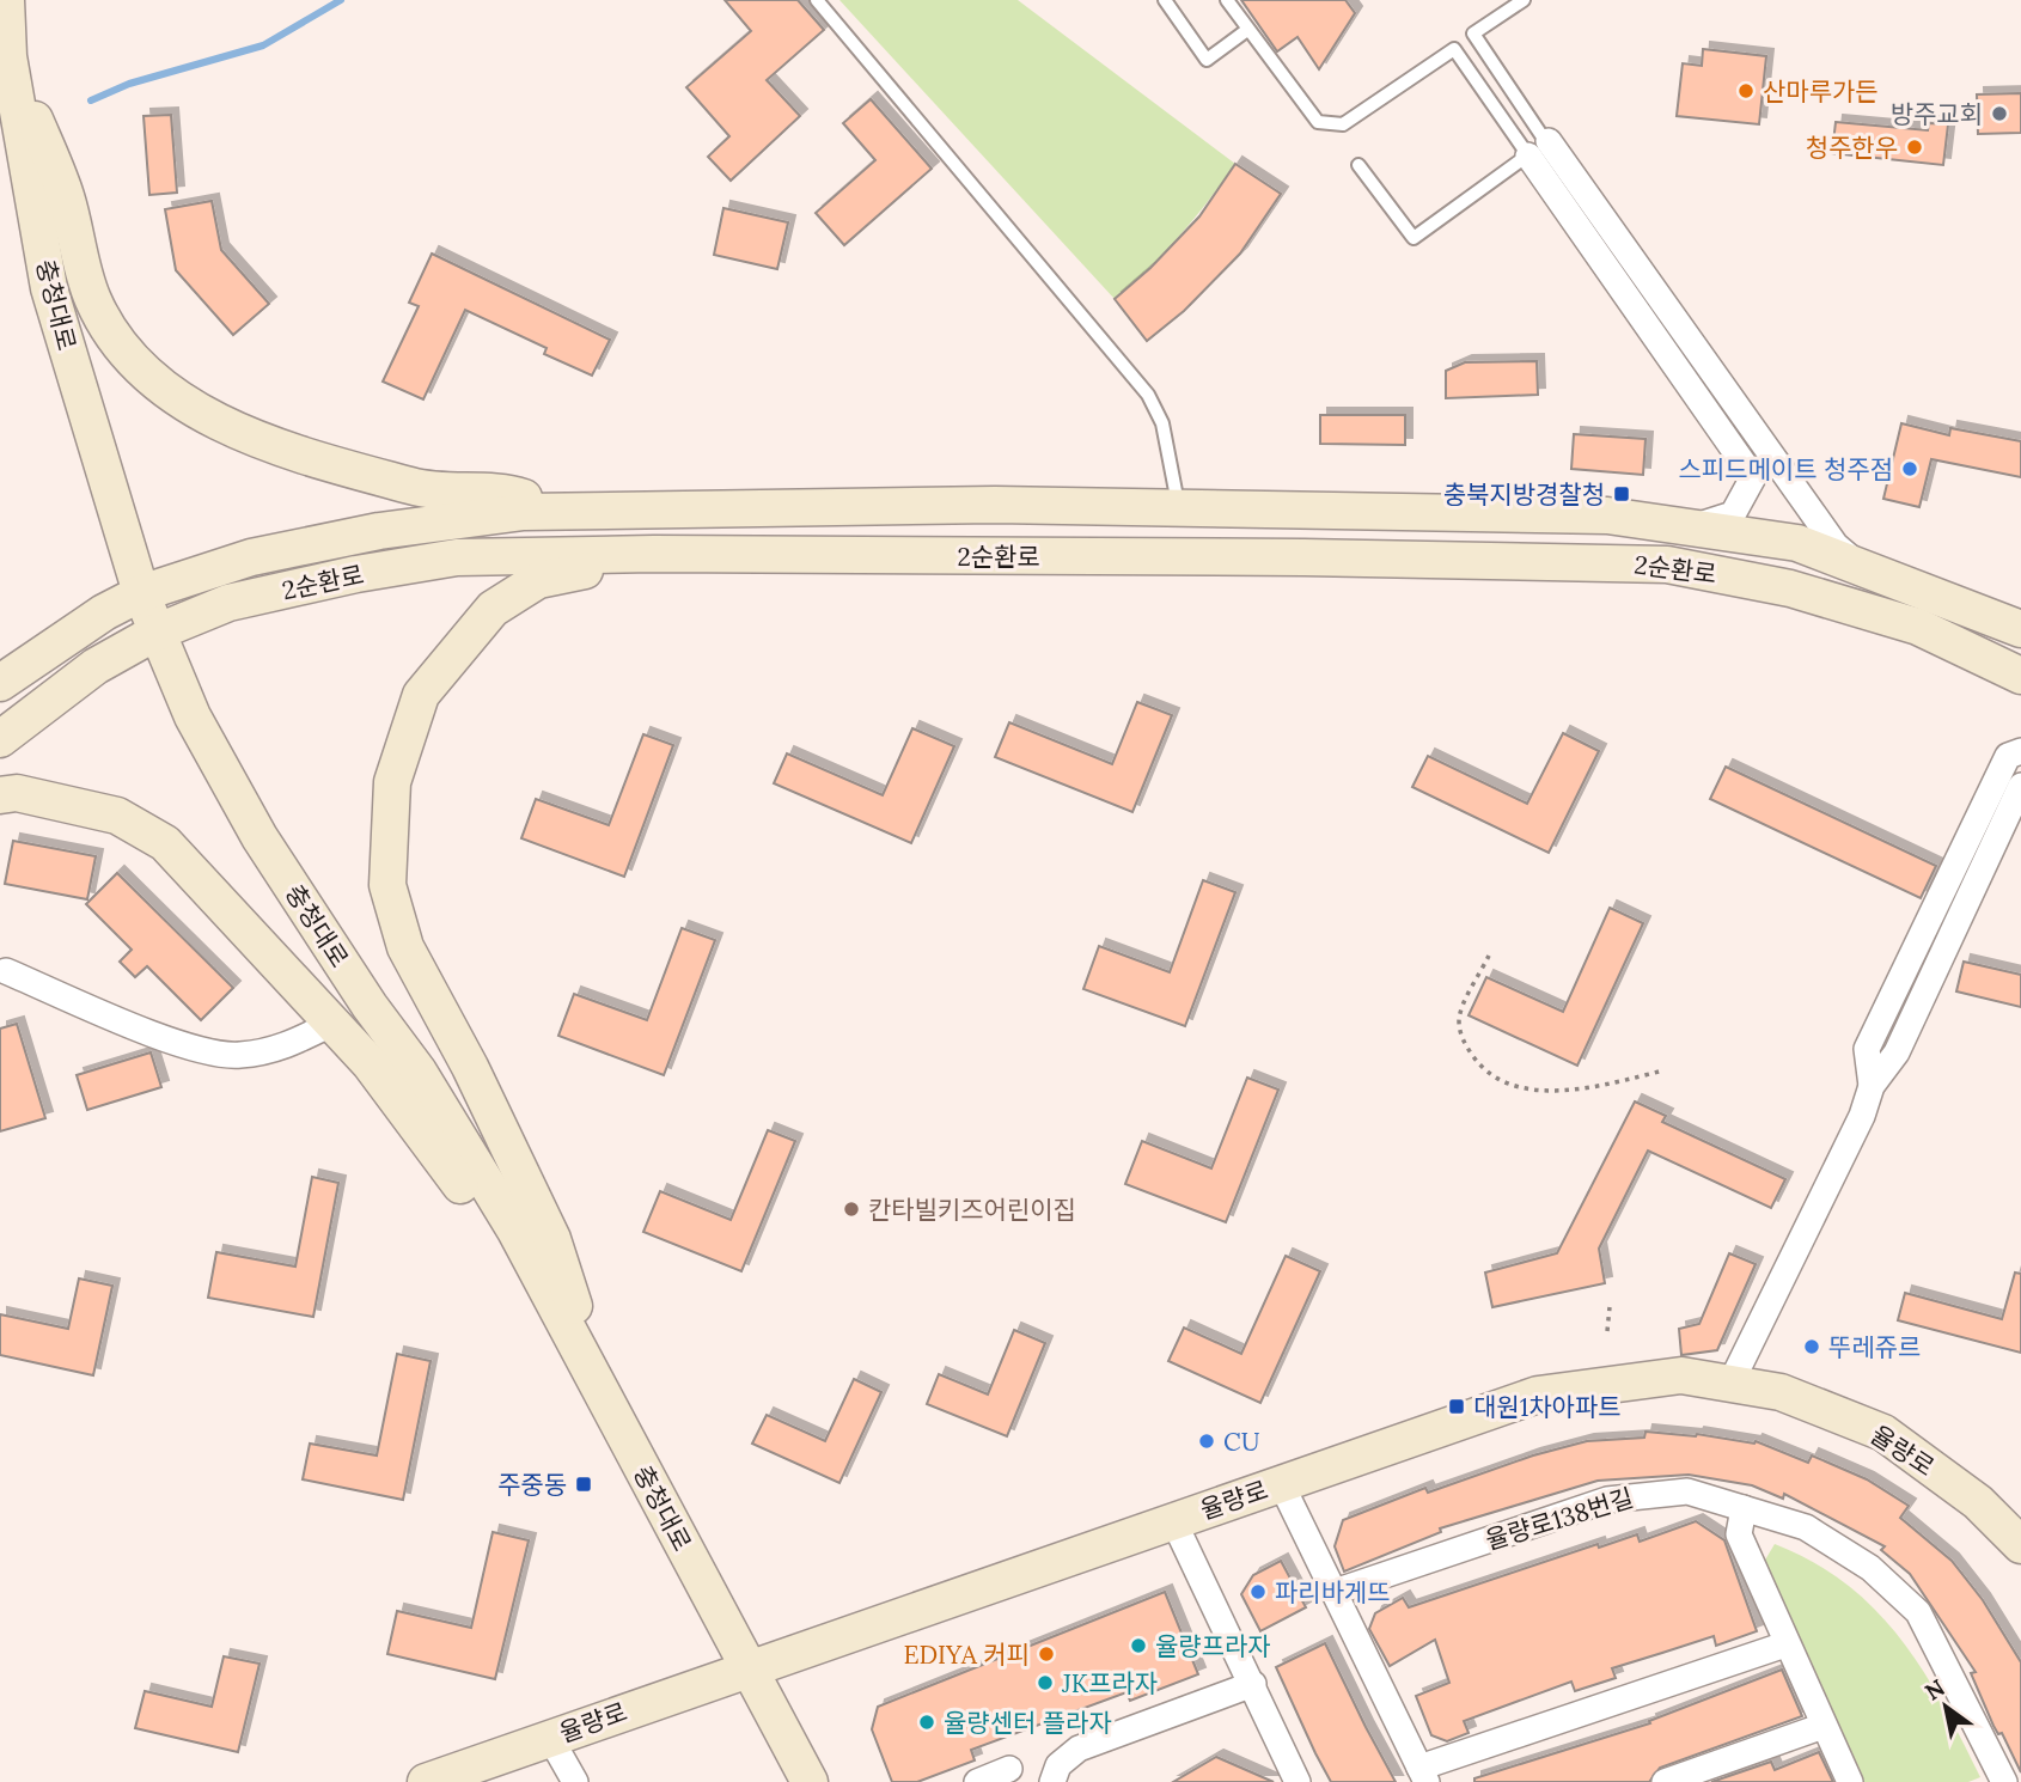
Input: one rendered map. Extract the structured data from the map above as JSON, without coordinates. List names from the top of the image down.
{
  "streets": {
    "street": [
      "충청대로",
      "2순환로",
      "율량로",
      "율량로138번길"
    ]
  },
  "crossings": [
    ["충청대로", "2순환로"],
    ["충청대로", "율량로"]
  ],
  "places": {
    "other": [
      "산마루가든",
      "방주교회",
      "청주한우",
      "스피드메이트 청주점",
      "칸타빌키즈어린이집",
      "뚜레쥬르",
      "CU",
      "파리바게뜨",
      "율량프라자",
      "EDIYA 커피",
      "JK프라자",
      "율량센터 플라자"
    ],
    "transit": ["충북지방경찰청", "대원1차아파트", "주중동"]
  },
  "north": "top left"
}
